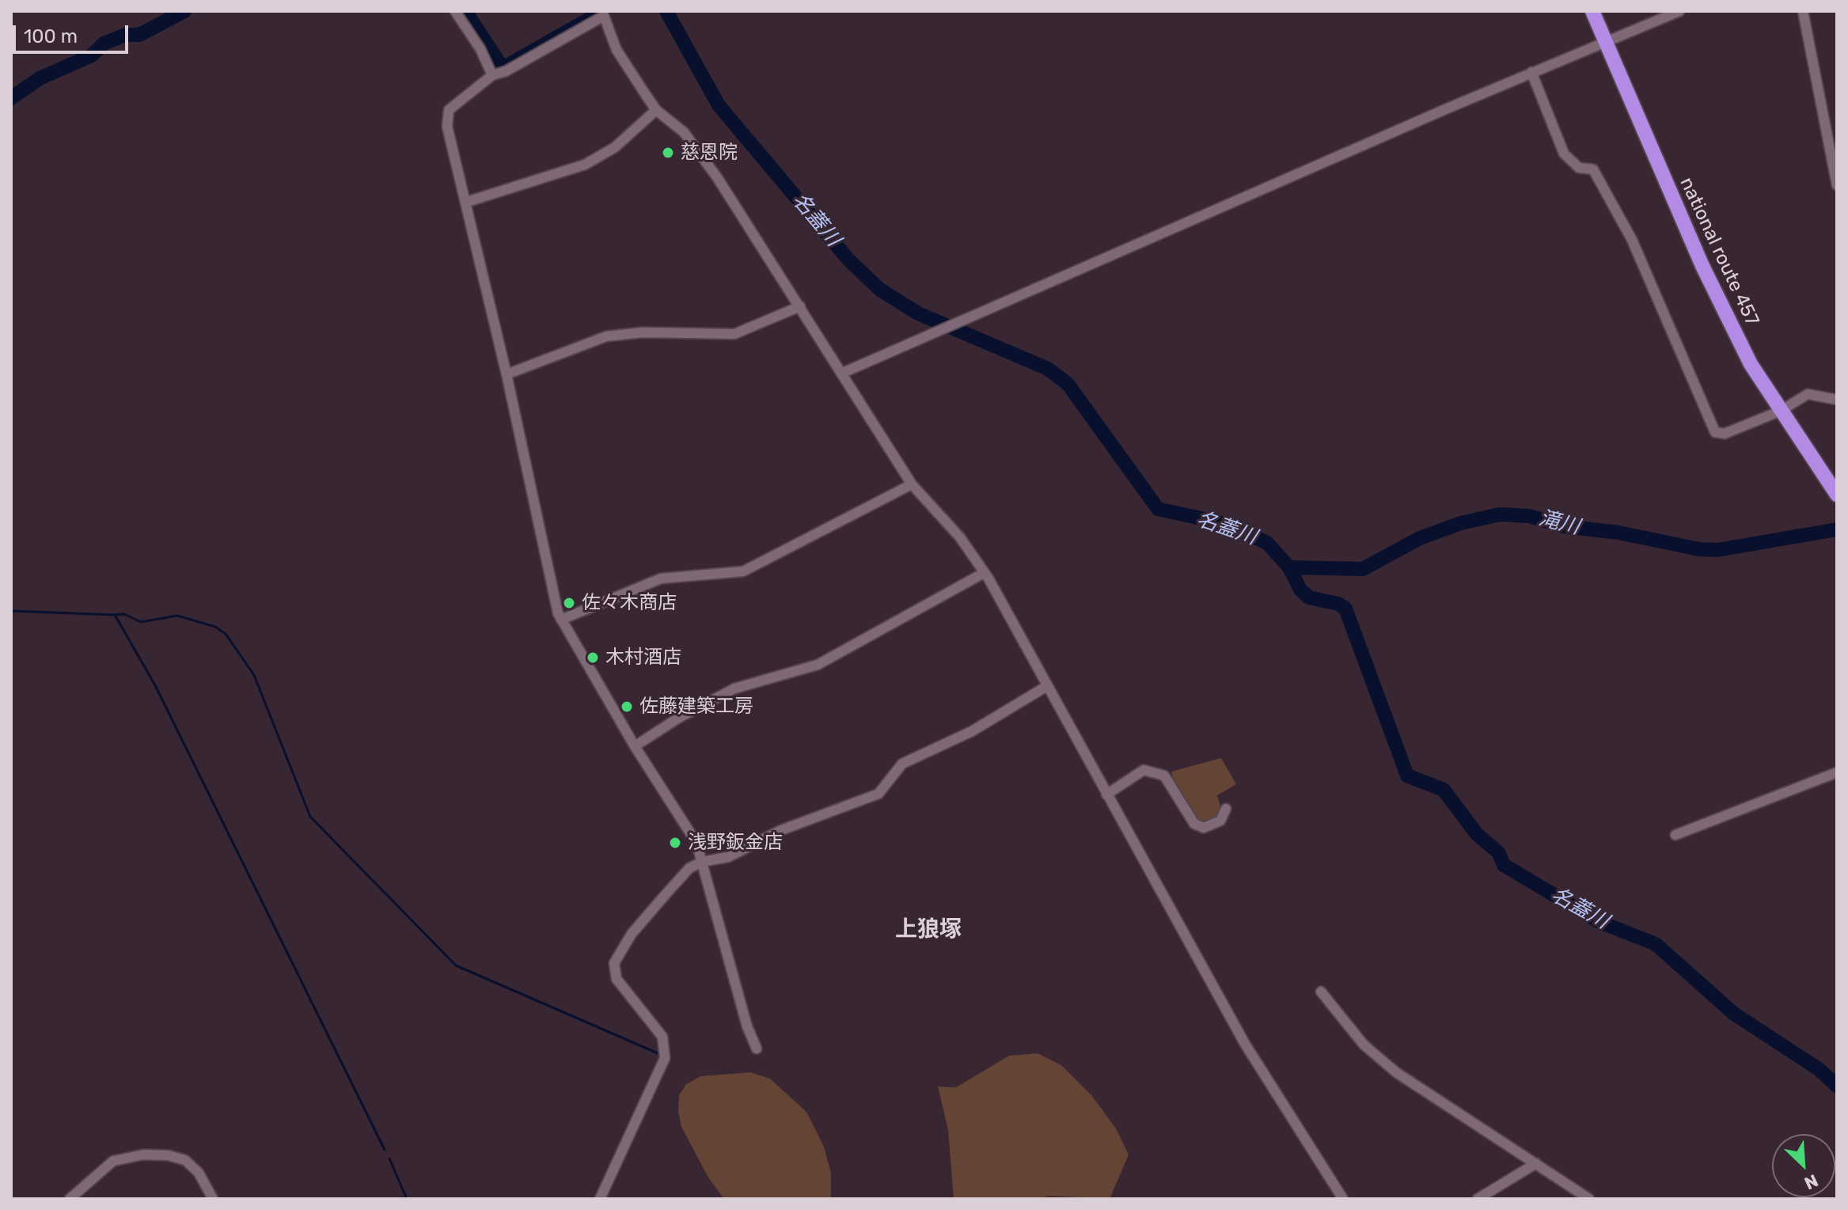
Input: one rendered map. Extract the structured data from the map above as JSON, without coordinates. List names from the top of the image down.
{
  "streets": {
    "highway": ["national route 457"]
  },
  "districts": ["上狼塚"],
  "water": ["名蓋川", "滝川"],
  "places": [
    "慈恩院",
    "佐々木商店",
    "木村酒店",
    "佐藤建築工房",
    "浅野鈑金店"
  ],
  "scale_bar": "100 m",
  "north": "bottom right"
}
